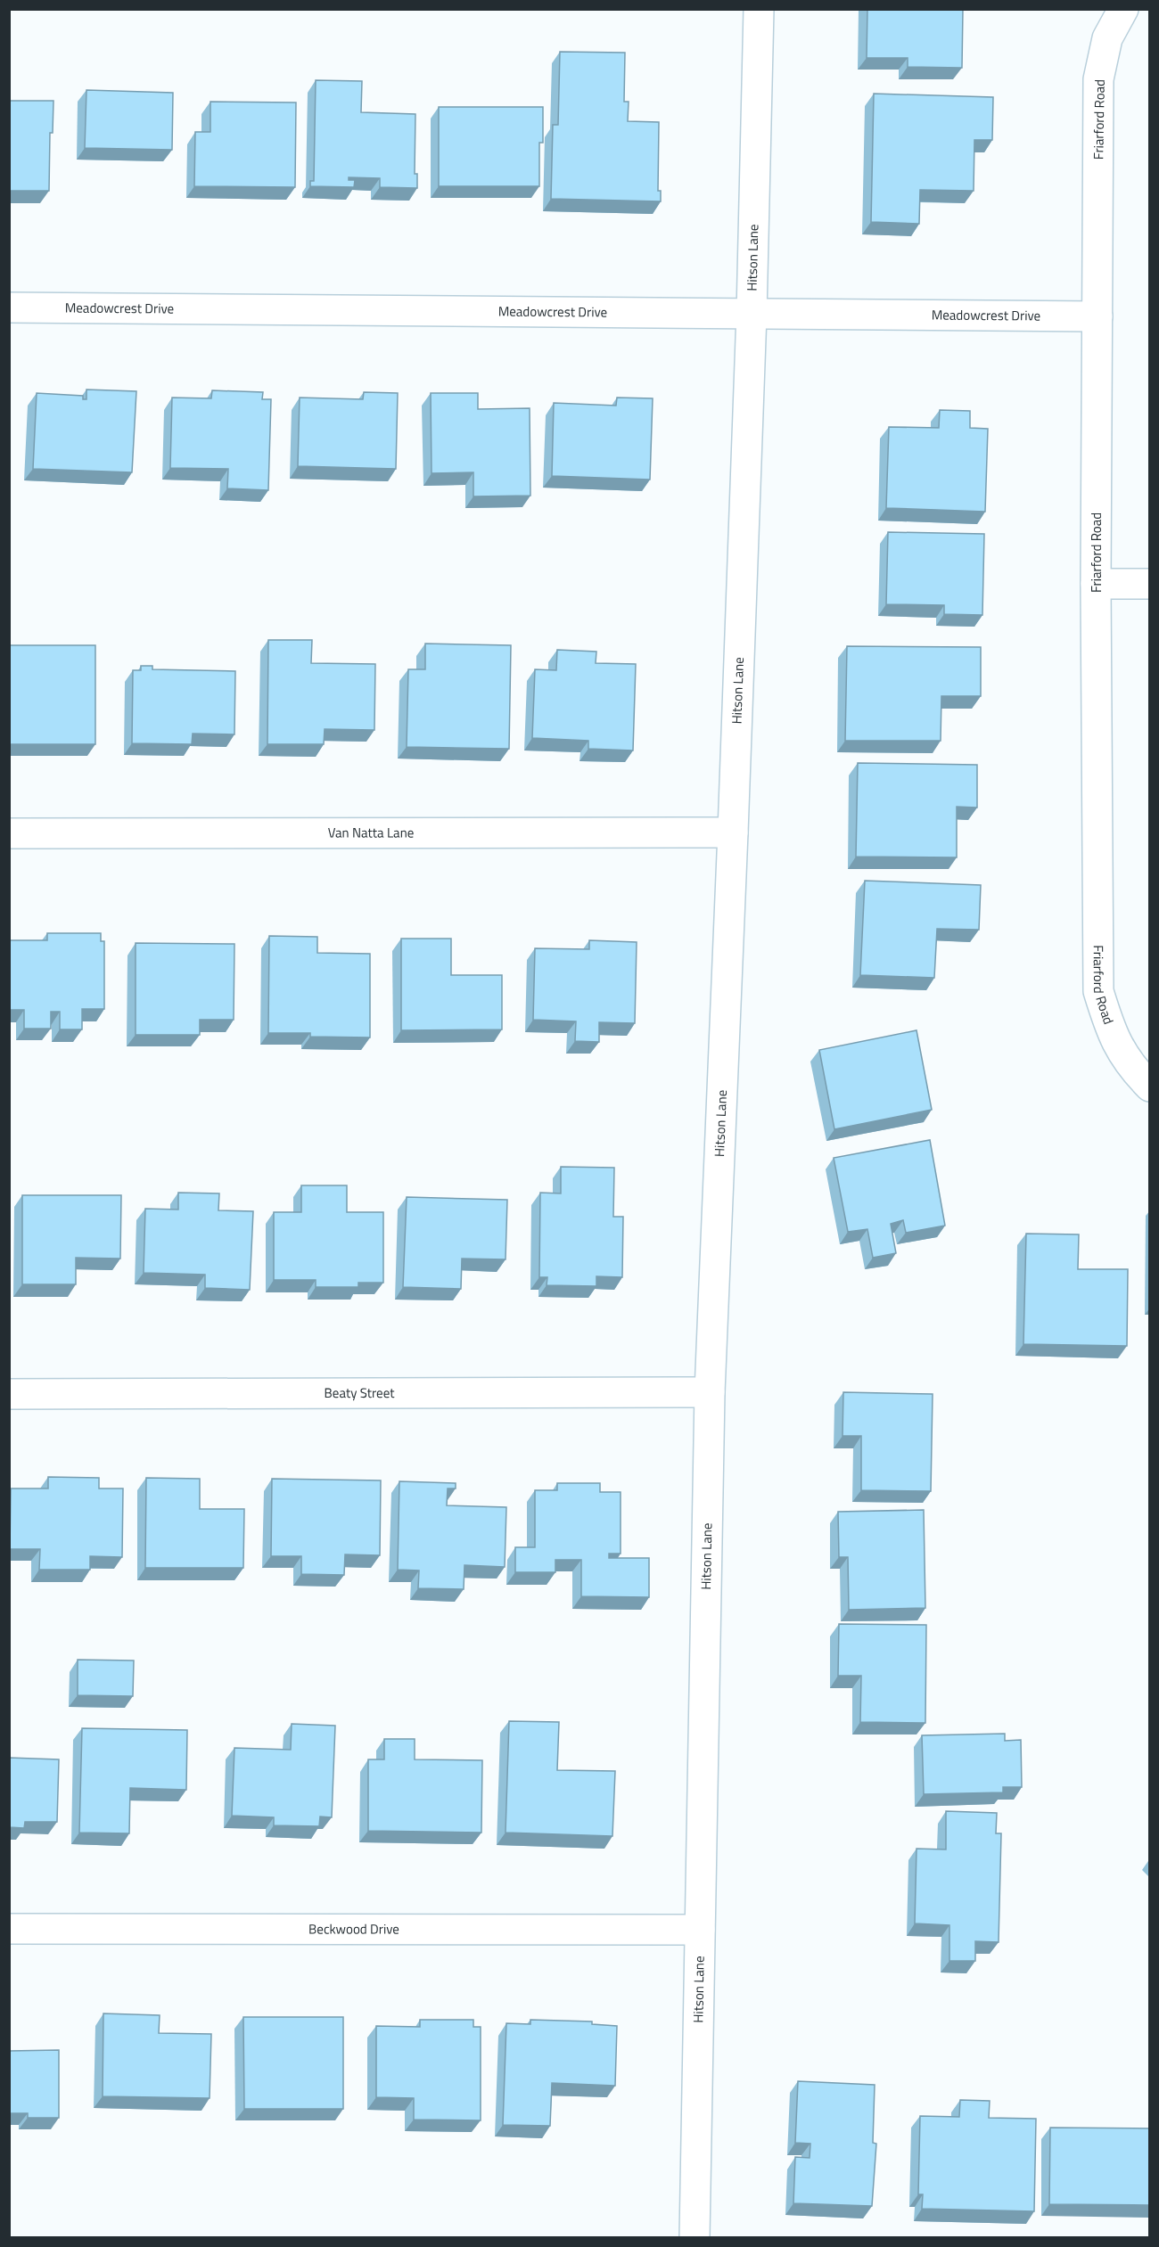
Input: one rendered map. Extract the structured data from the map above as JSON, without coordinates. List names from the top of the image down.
{
  "streets": {
    "street": [
      "Friarford Road",
      "Hitson Lane",
      "Meadowcrest Drive",
      "Van Natta Lane",
      "Beaty Street",
      "Beckwood Drive"
    ]
  },
  "crossings": [
    ["Friarford Road", "Meadowcrest Drive"],
    ["Hitson Lane", "Meadowcrest Drive"],
    ["Hitson Lane", "Van Natta Lane"],
    ["Hitson Lane", "Beaty Street"],
    ["Hitson Lane", "Beckwood Drive"]
  ]
}
